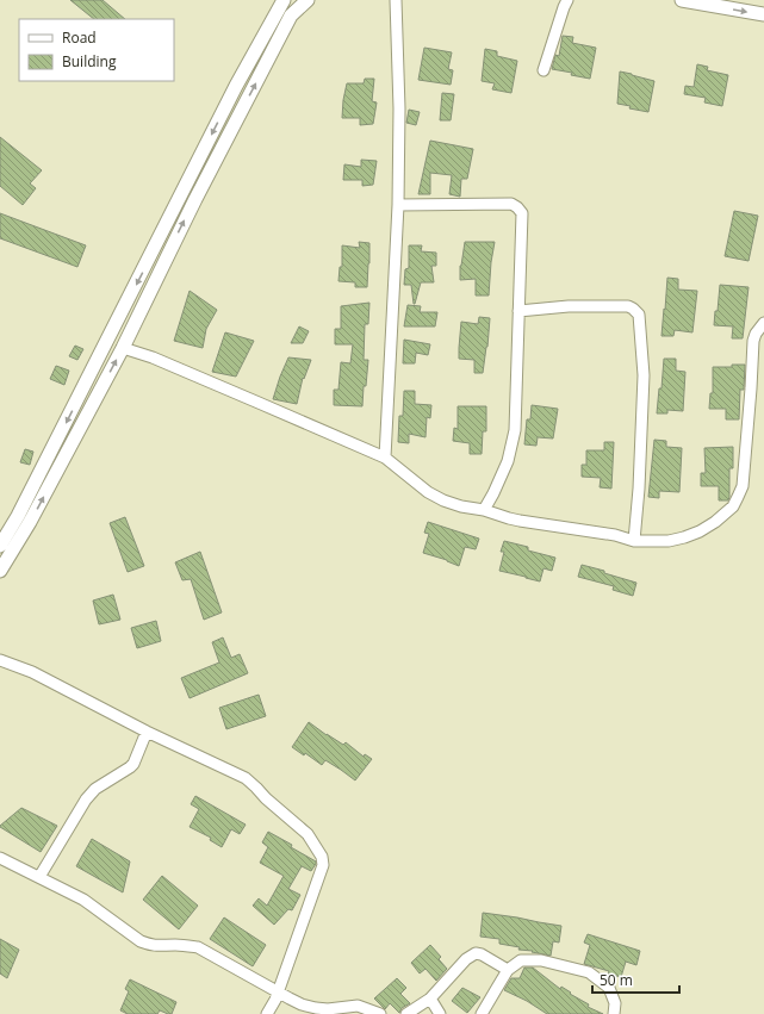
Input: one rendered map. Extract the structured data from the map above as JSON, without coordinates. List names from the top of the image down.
{
  "legend": ["Road", "Building"],
  "scale_bar": "50 m"
}
